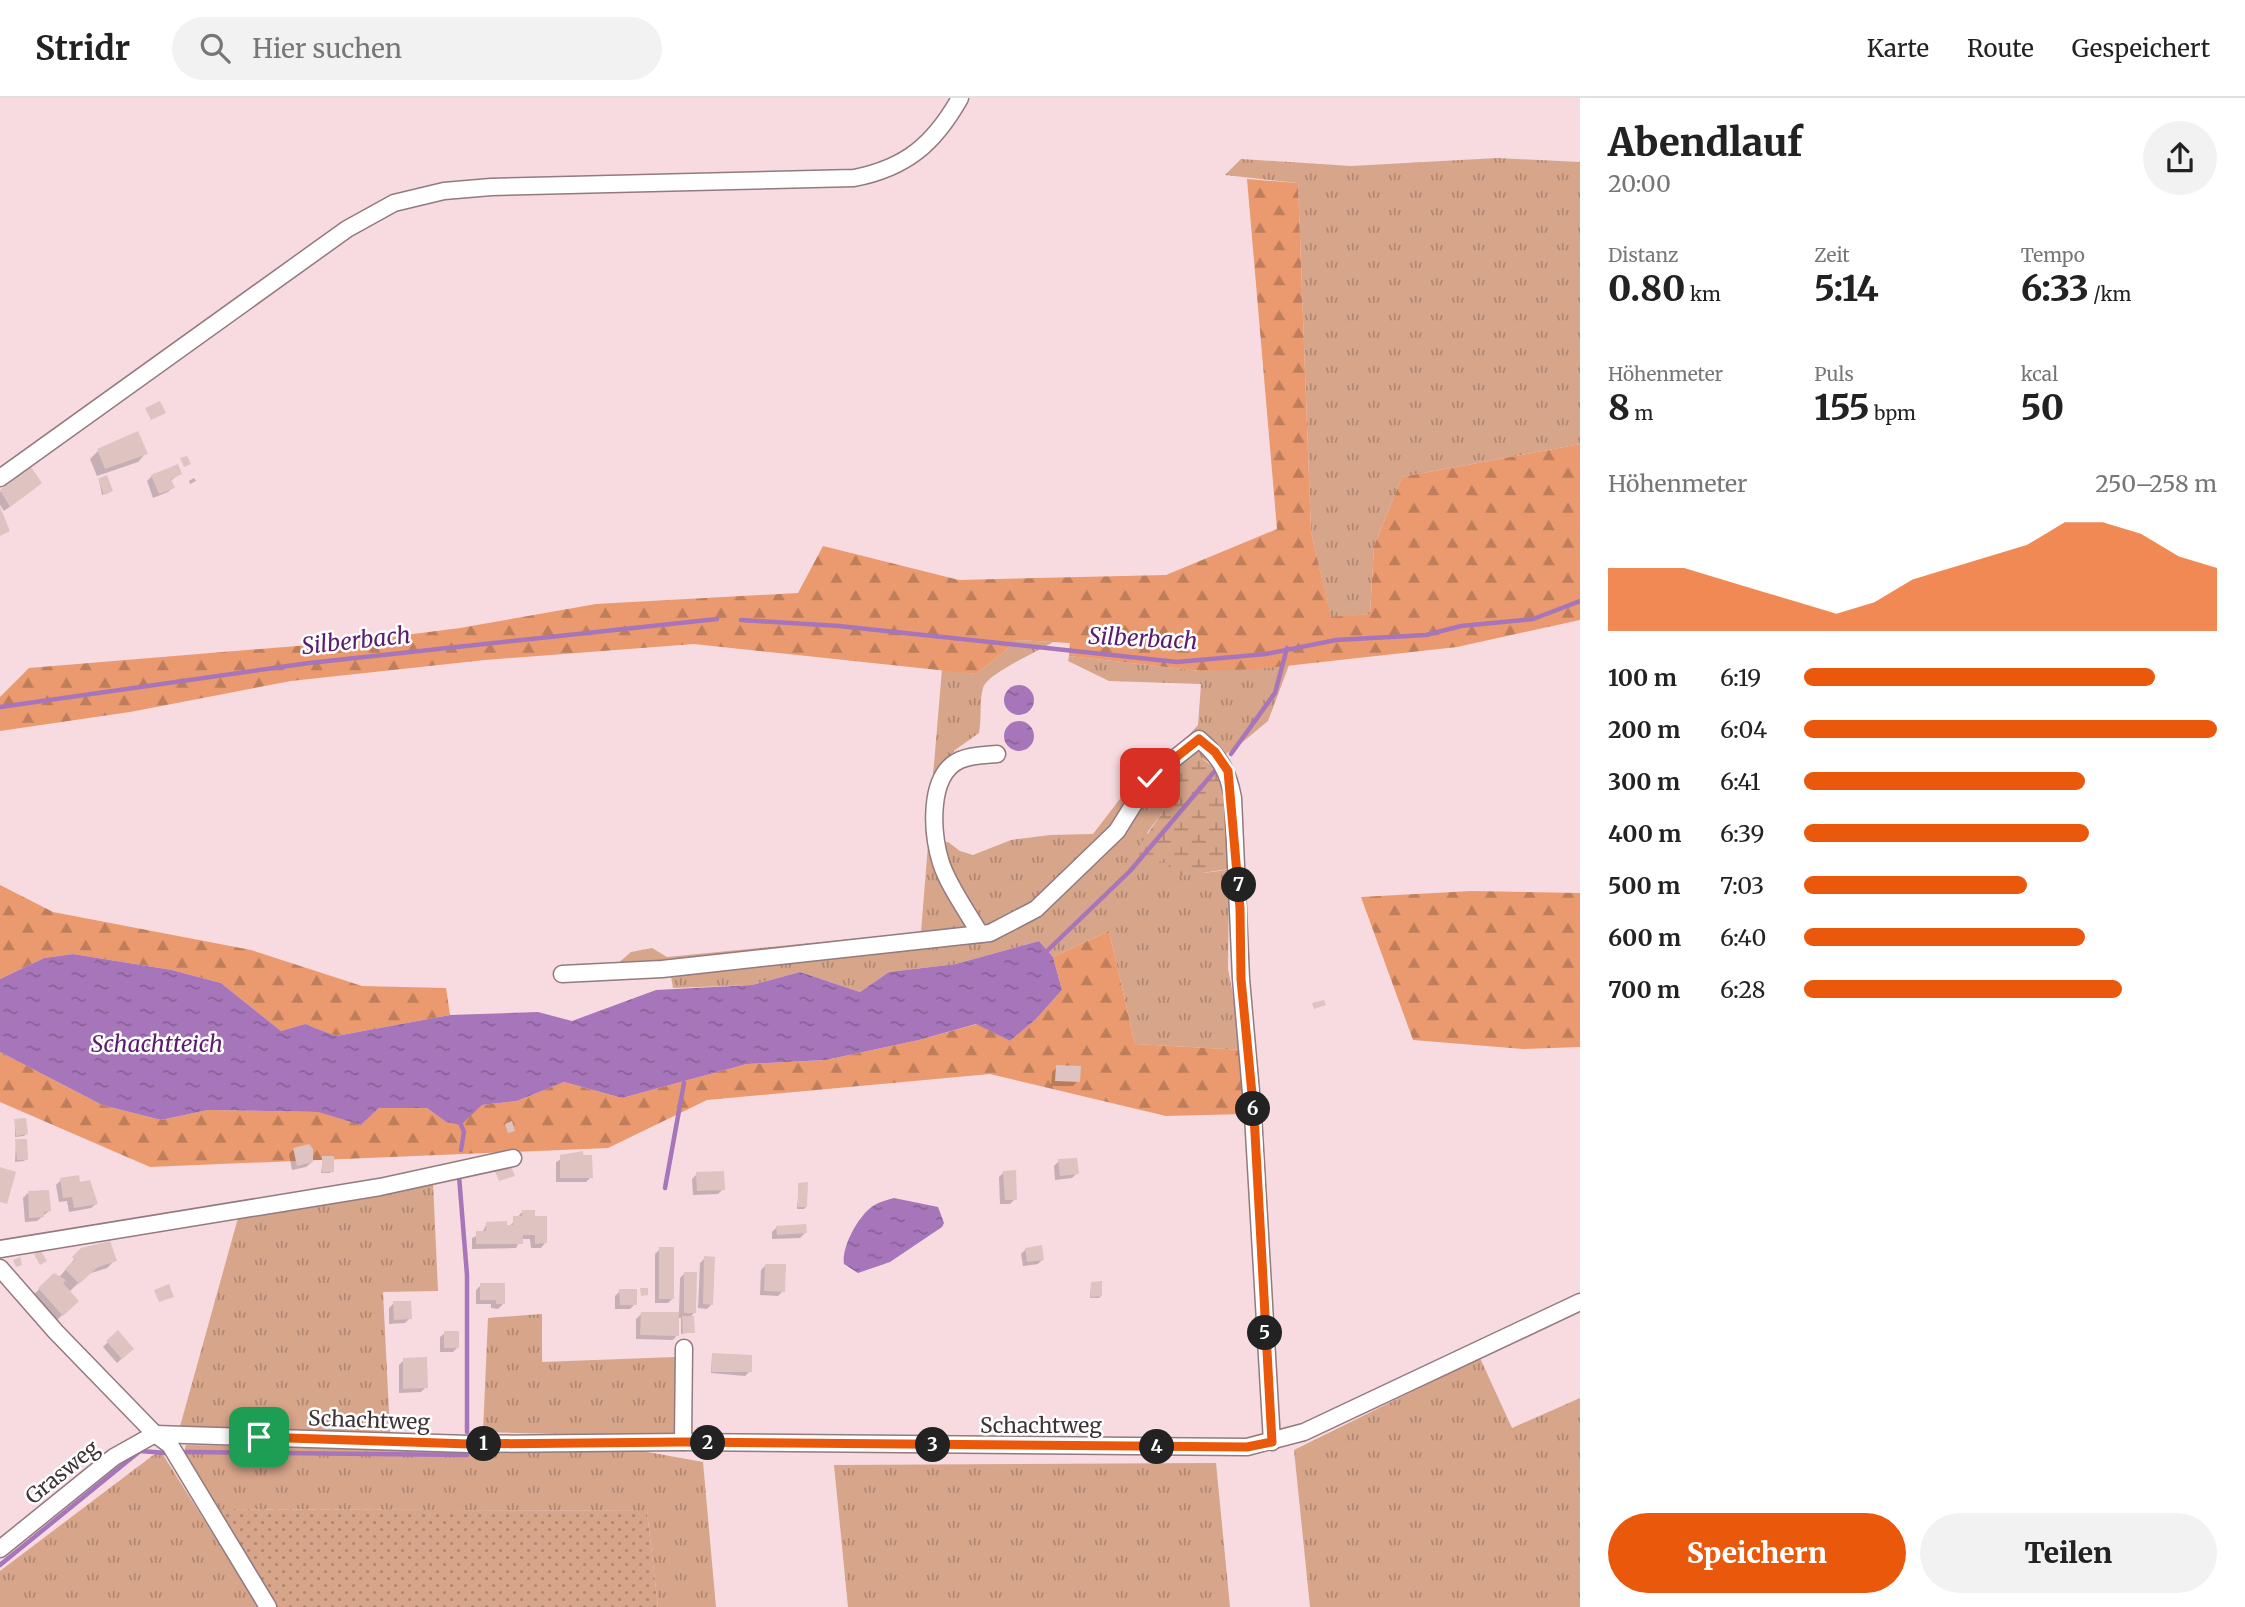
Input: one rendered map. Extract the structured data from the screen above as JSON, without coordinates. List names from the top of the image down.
{
  "streets": {
    "street": ["Schachtweg", "Grasweg"]
  },
  "crossings": [
    ["Schachtweg", "Grasweg"]
  ],
  "water": ["Silberbach", "Schachtteich"],
  "page": {
    "header": "Stridr",
    "search": "Hier suchen",
    "nav": ["Karte", "Route", "Gespeichert"],
    "heading": ["Abendlauf", "20:00"],
    "stats": [
      ["Distanz", "0.80 km"],
      ["Zeit", "5:14"],
      ["Tempo", "6:33 /km"],
      ["Höhenmeter", "8 m"],
      ["Puls", "155 bpm"],
      ["kcal", "50"]
    ],
    "chart": ["Höhenmeter", "250–258 m"],
    "list": [
      {
        "name": "100 m",
        "note": "6:19"
      },
      {
        "name": "200 m",
        "note": "6:04"
      },
      {
        "name": "300 m",
        "note": "6:41"
      },
      {
        "name": "400 m",
        "note": "6:39"
      },
      {
        "name": "500 m",
        "note": "7:03"
      },
      {
        "name": "600 m",
        "note": "6:40"
      },
      {
        "name": "700 m",
        "note": "6:28"
      }
    ],
    "pins": [
      "7",
      "6",
      "5",
      "2",
      "1",
      "3",
      "4"
    ],
    "buttons": ["Speichern", "Teilen"]
  }
}
